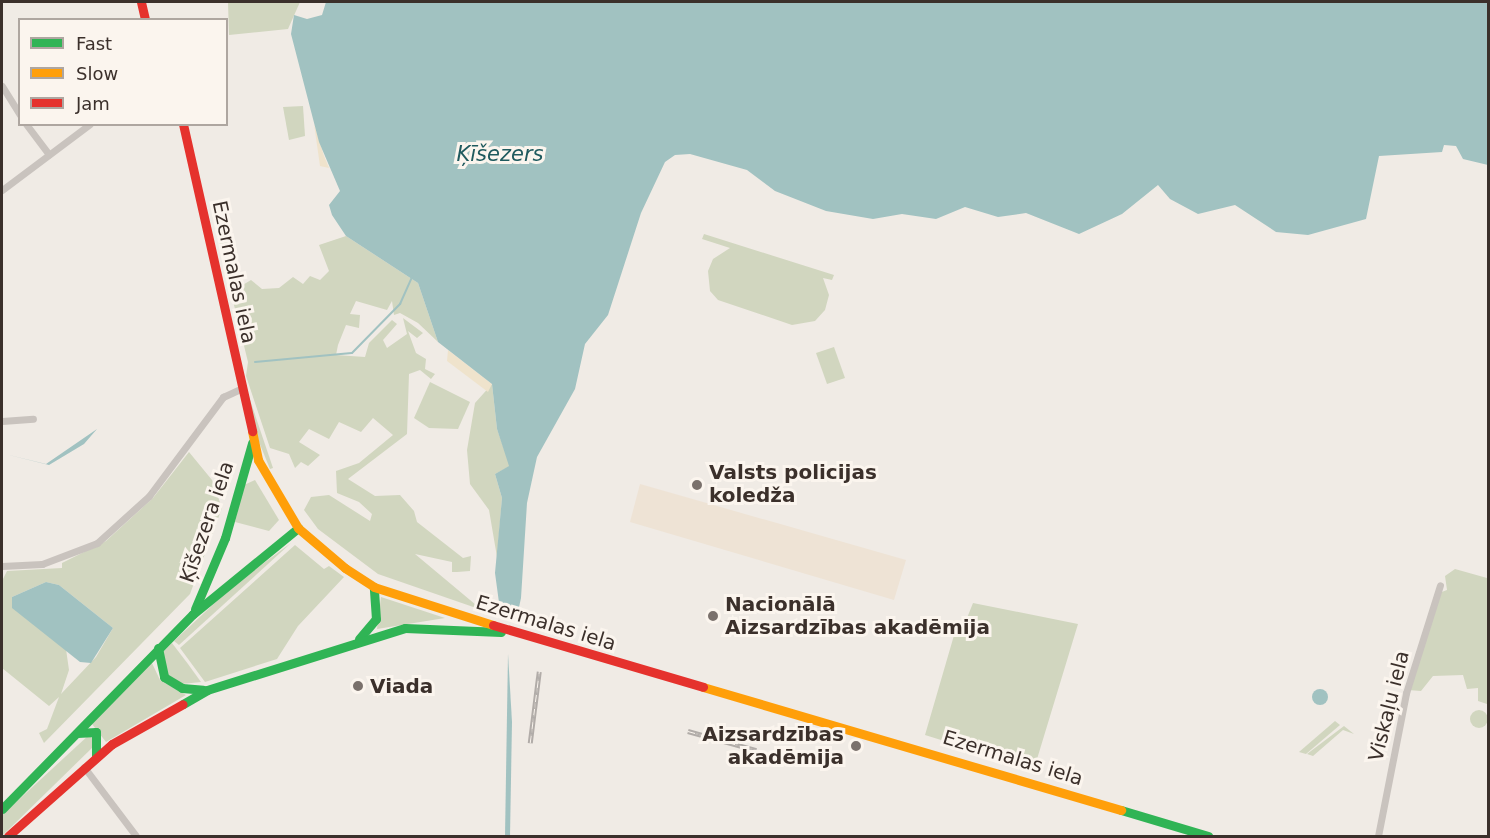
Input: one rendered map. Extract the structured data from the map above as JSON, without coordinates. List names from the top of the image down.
{
  "streets": {
    "street": ["Ezermalas iela", "Ķīšezera iela", "Viskaļu iela"]
  },
  "crossings": [
    ["Ezermalas iela", "Ķīšezera iela"]
  ],
  "water": ["Ķīšezers"],
  "places": [
    "Valsts policijas koledža",
    "Nacionālā Aizsardzības akadēmija",
    "Viada",
    "Aizsardzības akadēmija"
  ],
  "legend": ["Fast", "Slow", "Jam"]
}
